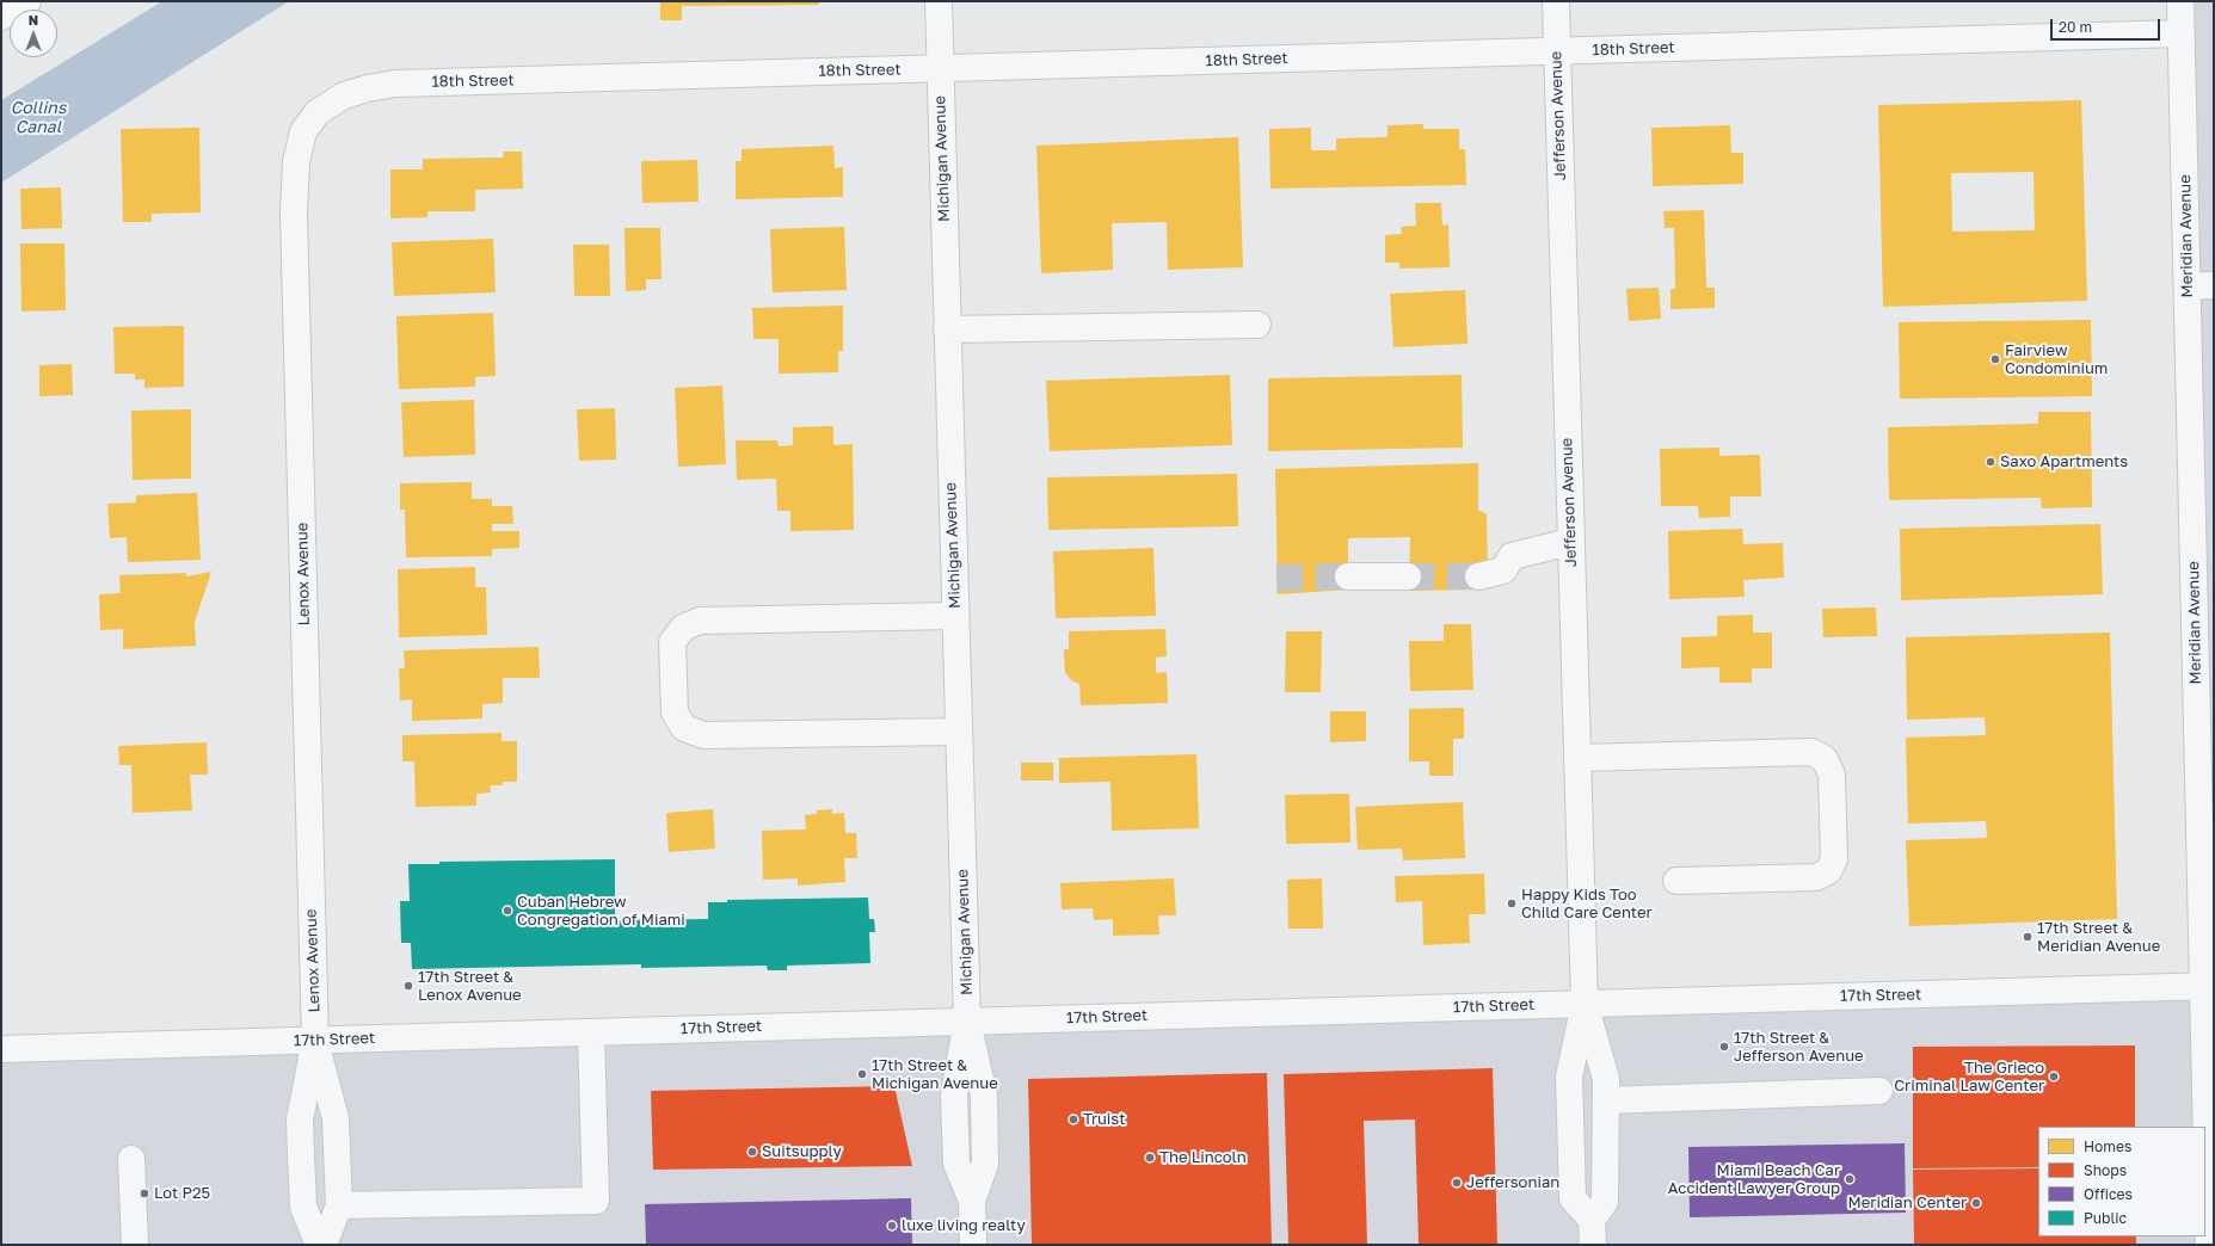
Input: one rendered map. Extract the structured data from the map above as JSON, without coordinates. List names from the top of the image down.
{
  "streets": {
    "street": [
      "18th Street",
      "Jefferson Avenue",
      "Michigan Avenue",
      "Meridian Avenue",
      "Lenox Avenue",
      "17th Street"
    ]
  },
  "crossings": [
    ["18th Street", "Jefferson Avenue"],
    ["18th Street", "Michigan Avenue"],
    ["18th Street", "Meridian Avenue"],
    ["18th Street", "Lenox Avenue"],
    ["Jefferson Avenue", "17th Street"],
    ["Michigan Avenue", "17th Street"],
    ["Meridian Avenue", "17th Street"],
    ["Lenox Avenue", "17th Street"]
  ],
  "water": ["Collins Canal"],
  "places": [
    "Fairview Condominium",
    "Saxo Apartments",
    "Happy Kids Too Child Care Center",
    "Cuban Hebrew Congregation of Miami",
    "17th Street & Meridian Avenue",
    "17th Street & Lenox Avenue",
    "17th Street & Jefferson Avenue",
    "17th Street & Michigan Avenue",
    "The Grieco Criminal Law Center",
    "Truist",
    "Suitsupply",
    "The Lincoln",
    "Miami Beach Car Accident Lawyer Group",
    "Jeffersonian",
    "Lot P25",
    "Meridian Center",
    "luxe living realty"
  ],
  "legend": [
    "Homes",
    "Shops",
    "Offices",
    "Public"
  ],
  "scale_bar": "20 m",
  "north": "top"
}
